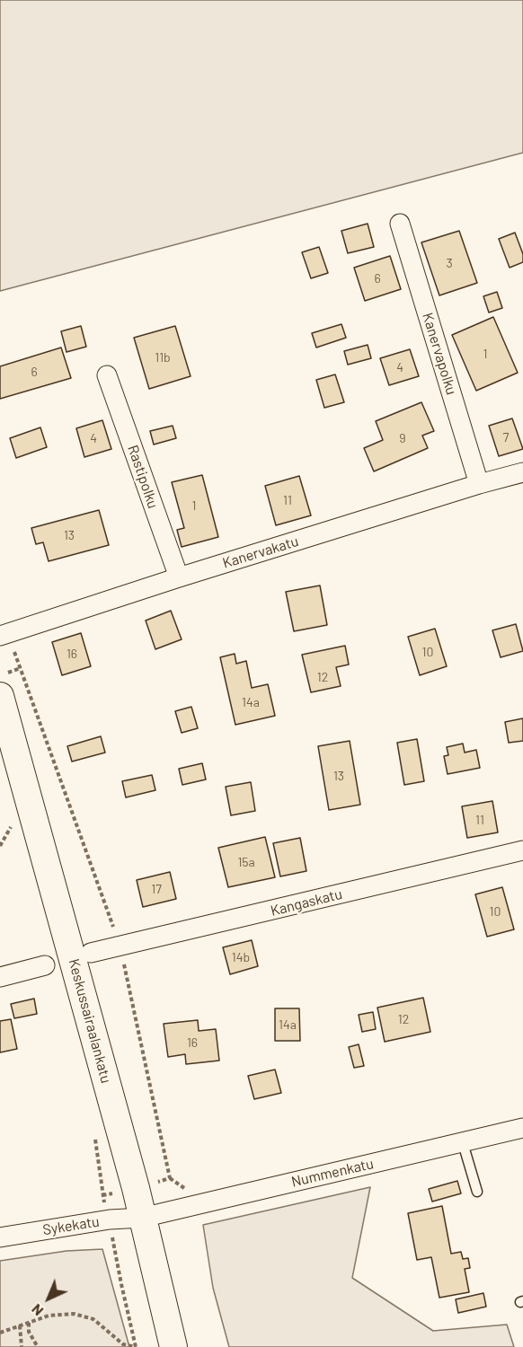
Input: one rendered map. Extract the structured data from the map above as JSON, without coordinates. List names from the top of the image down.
{
  "streets": {
    "street": [
      "Kanervapolku",
      "Rastipolku",
      "Kanervakatu",
      "Kangaskatu",
      "Keskussairaalankatu",
      "Nummenkatu",
      "Sykekatu"
    ]
  },
  "crossings": [
    ["Kanervapolku", "Kanervakatu"],
    ["Rastipolku", "Kanervakatu"],
    ["Keskussairaalankatu", "Nummenkatu"],
    ["Keskussairaalankatu", "Sykekatu"],
    ["Nummenkatu", "Sykekatu"]
  ],
  "house_numbers": [
    "3",
    "6",
    "1",
    "11b",
    "4",
    "6",
    "7",
    "4",
    "9",
    "11",
    "1",
    "13",
    "10",
    "16",
    "12",
    "14a",
    "13",
    "11",
    "15a",
    "17",
    "10",
    "14b",
    "12",
    "14a",
    "16"
  ],
  "north": "bottom left"
}
